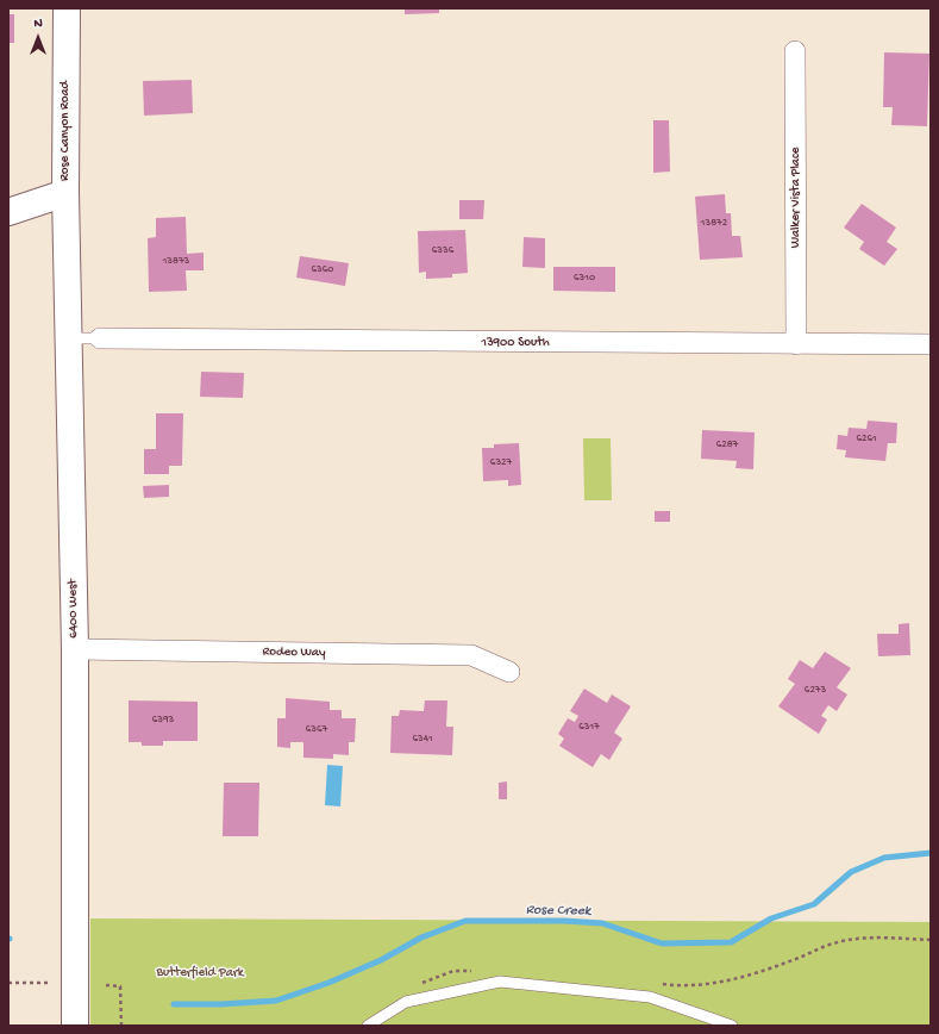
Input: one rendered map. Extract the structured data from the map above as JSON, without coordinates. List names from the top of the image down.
{
  "streets": {
    "street": [
      "Rose Canyon Road",
      "Walker Vista Place",
      "13900 South",
      "6400 West",
      "Rodeo Way"
    ]
  },
  "crossings": [
    ["Rose Canyon Road", "6400 West"],
    ["Walker Vista Place", "13900 South"],
    ["6400 West", "Rodeo Way"]
  ],
  "water": ["Rose Creek"],
  "parks": ["Butterfield Park"],
  "house_numbers": [
    "13872",
    "6336",
    "13873",
    "6360",
    "6310",
    "6261",
    "6287",
    "6327",
    "6273",
    "6393",
    "6317",
    "6367",
    "6341"
  ],
  "north": "top"
}
